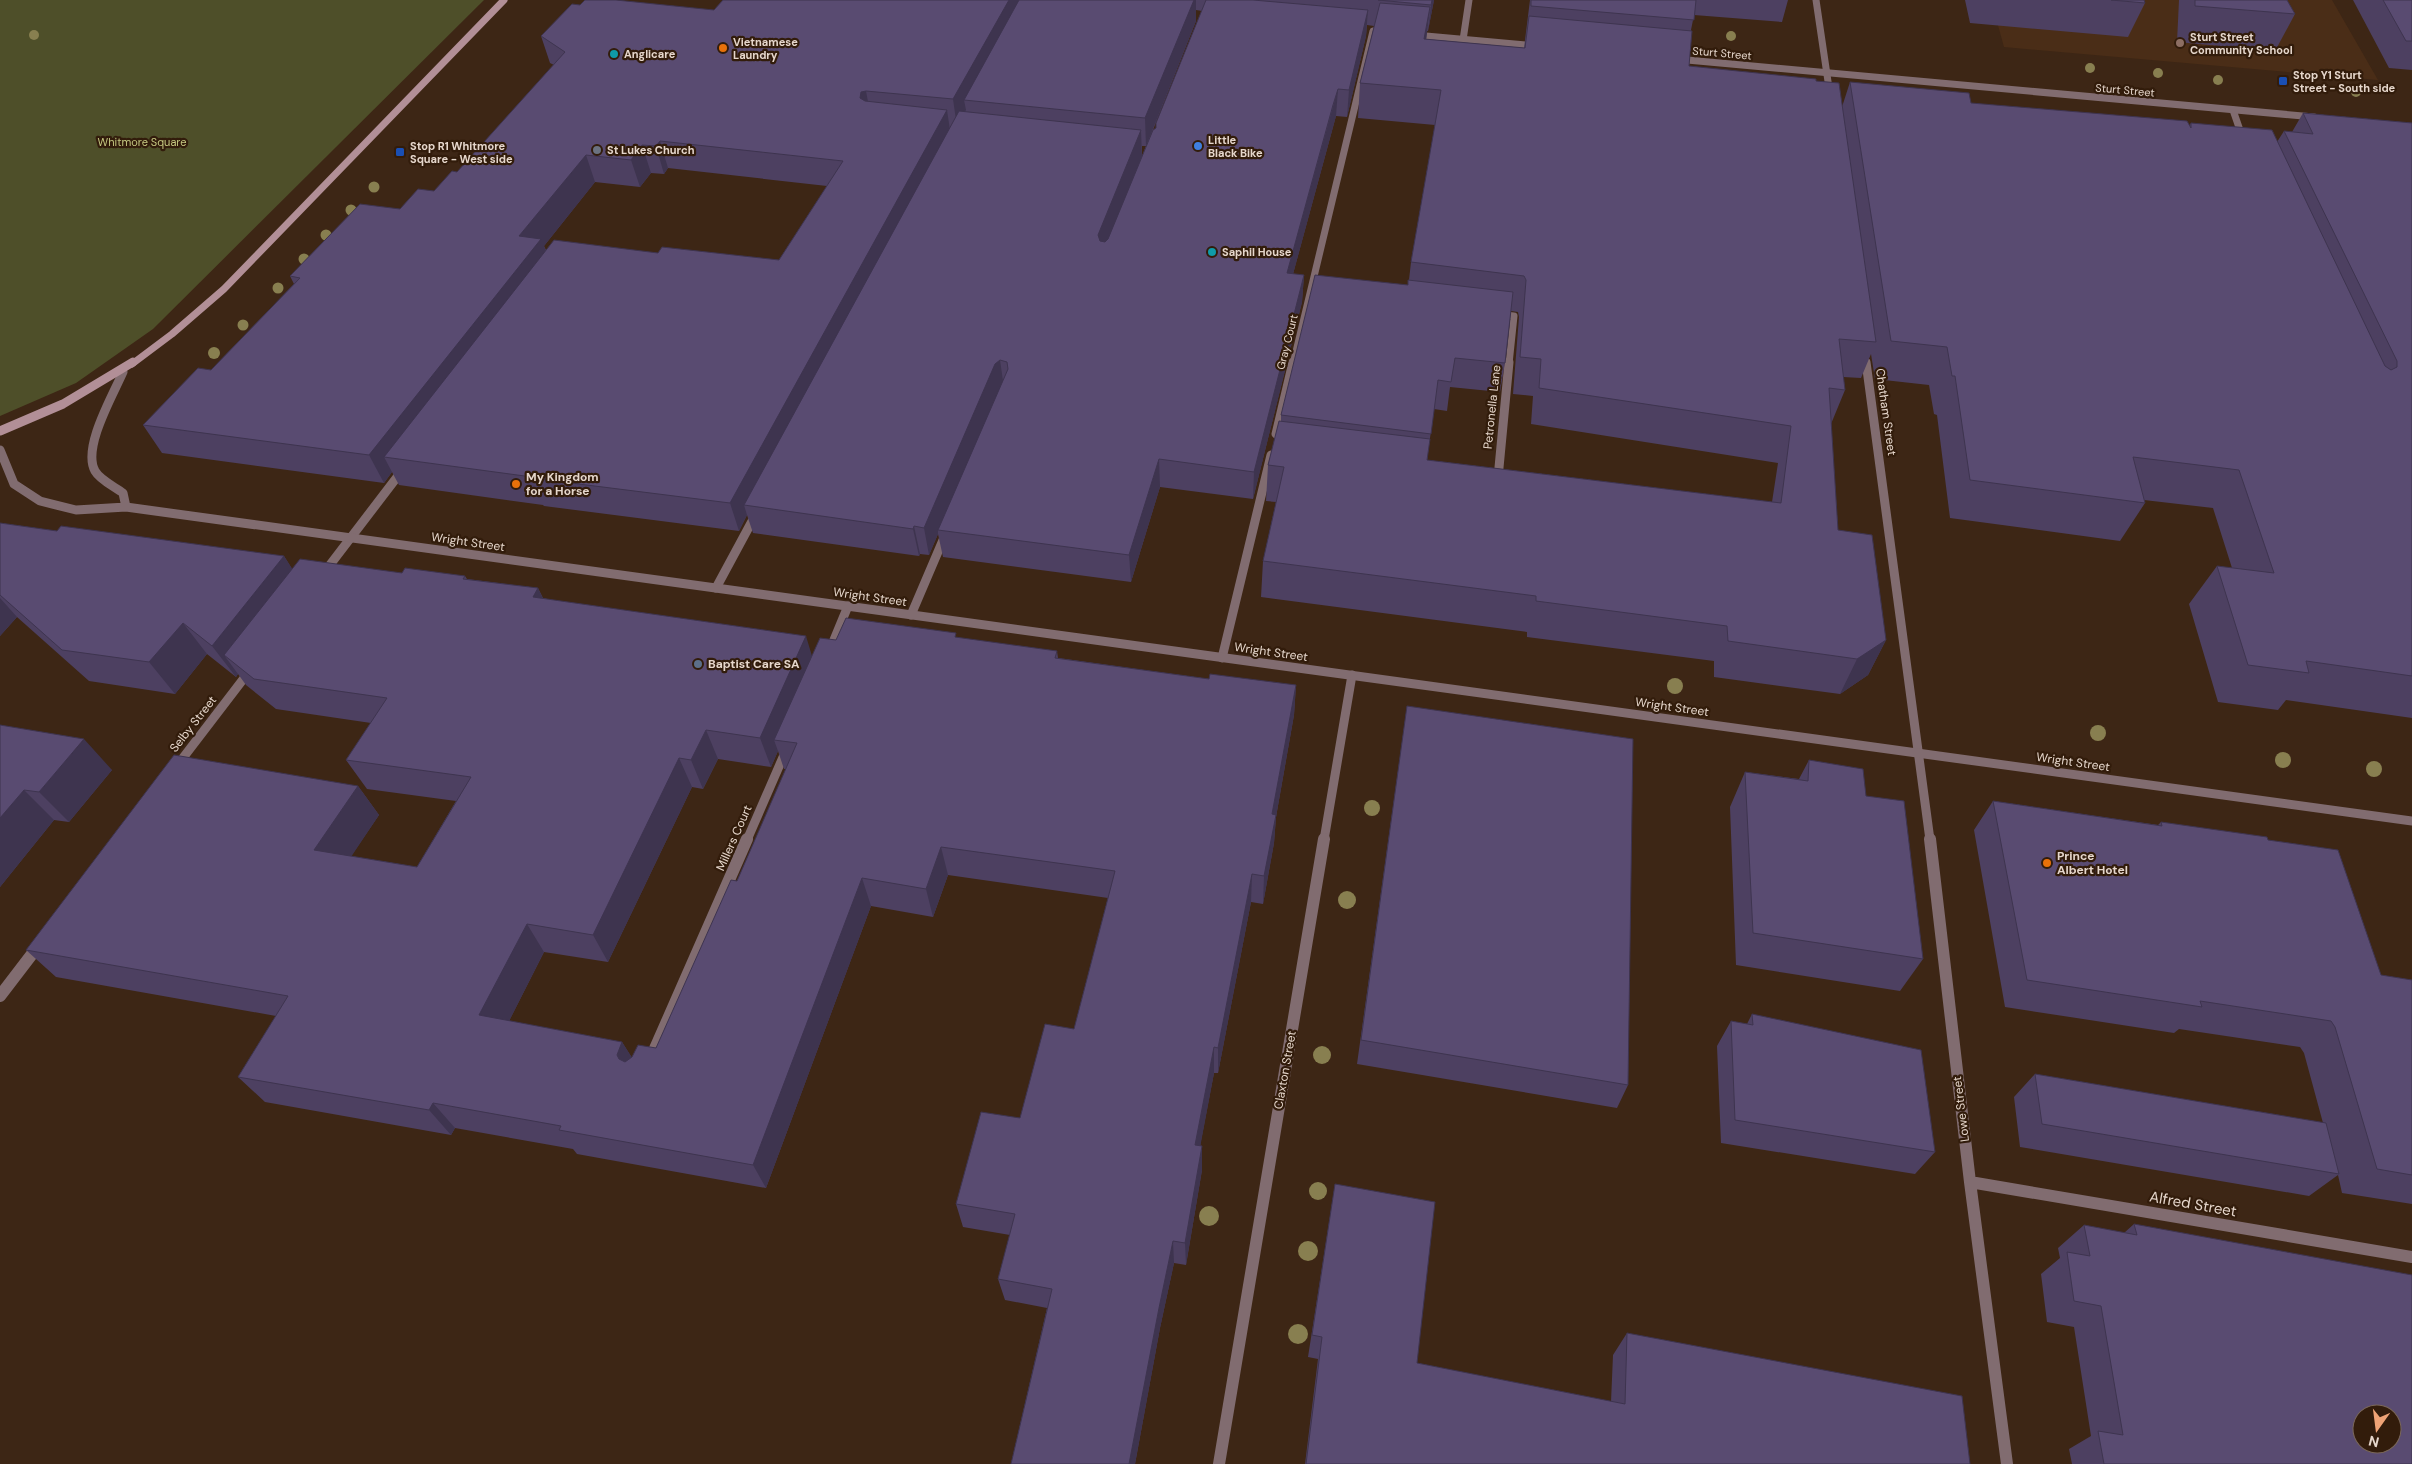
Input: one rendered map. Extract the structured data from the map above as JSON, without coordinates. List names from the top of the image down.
{
  "streets": {
    "street": [
      "Sturt Street",
      "Gray Court",
      "Petronella Lane",
      "Chatham Street",
      "Wright Street",
      "Selby Street",
      "Millers Court",
      "Claxton Street",
      "Lowe Street",
      "Alfred Street"
    ]
  },
  "crossings": [
    ["Chatham Street", "Wright Street"],
    ["Chatham Street", "Lowe Street"],
    ["Wright Street", "Claxton Street"],
    ["Wright Street", "Lowe Street"],
    ["Lowe Street", "Alfred Street"]
  ],
  "parks": ["Whitmore Square"],
  "places": {
    "other": [
      "Sturt Street Community School",
      "Vietnamese Laundry",
      "Anglicare",
      "Little Black Bike",
      "St Lukes Church",
      "Saphil House",
      "My Kingdom for a Horse",
      "Baptist Care SA",
      "Prince Albert Hotel"
    ],
    "transit": ["Stop Y1 Sturt Street - South side", "Stop R1 Whitmore Square - West side"]
  },
  "north": "bottom"
}
